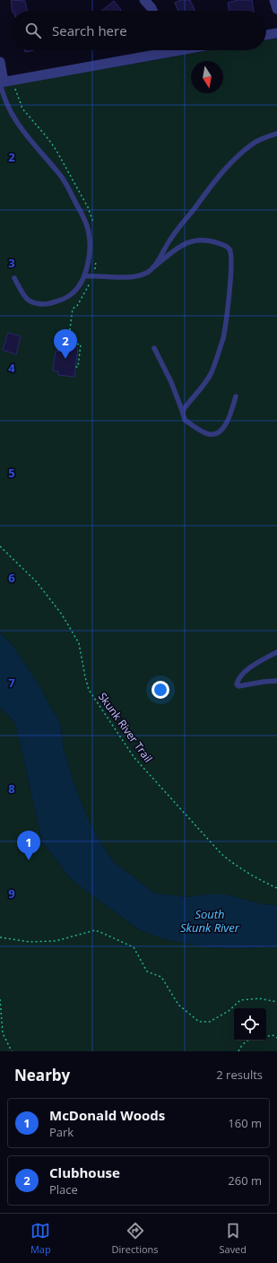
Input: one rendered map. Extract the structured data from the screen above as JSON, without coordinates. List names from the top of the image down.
{
  "streets": {
    "path": ["Skunk River Trail"]
  },
  "water": ["South Skunk River"],
  "north": "bottom",
  "page": {
    "search": "Search here",
    "pins": ["2", "1"],
    "heading": ["Nearby", "2 results"],
    "list": [
      {
        "mark": "1",
        "name": "McDonald Woods",
        "note": "Park",
        "value": "160 m"
      },
      {
        "mark": "2",
        "name": "Clubhouse",
        "note": "Place",
        "value": "260 m"
      }
    ],
    "nav": ["Map", "Directions", "Saved"]
  },
  "grid": {
    "rows": [
      "2",
      "3",
      "4",
      "5",
      "6",
      "7",
      "8",
      "9"
    ]
  }
}
